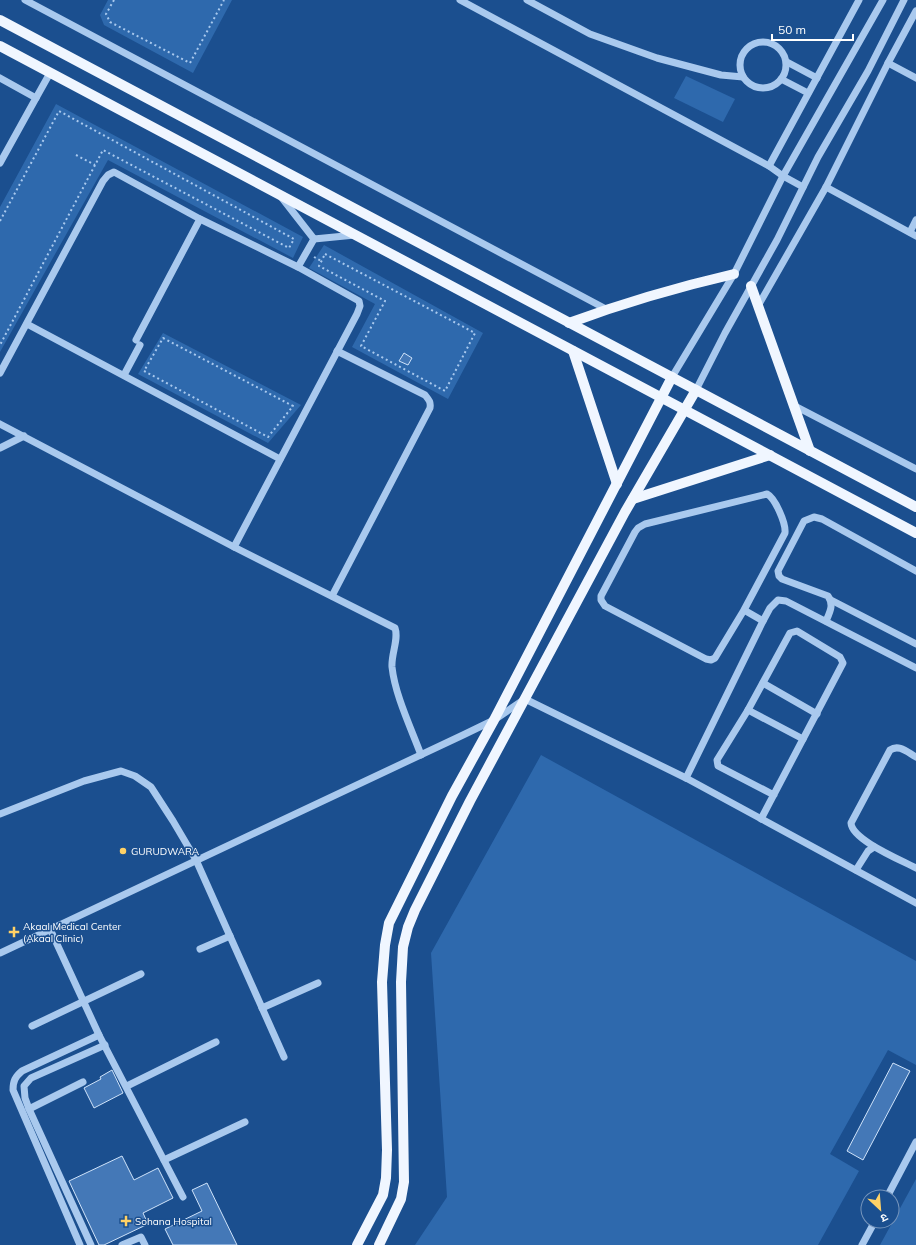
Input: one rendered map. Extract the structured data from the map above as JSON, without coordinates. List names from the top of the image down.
{
  "places": {
    "other": ["GURUDWARA"],
    "health": ["Akaal Medical Center (Akaal Clinic)", "Sohana Hospital"]
  },
  "scale_bar": "50 m",
  "north": "bottom right"
}
